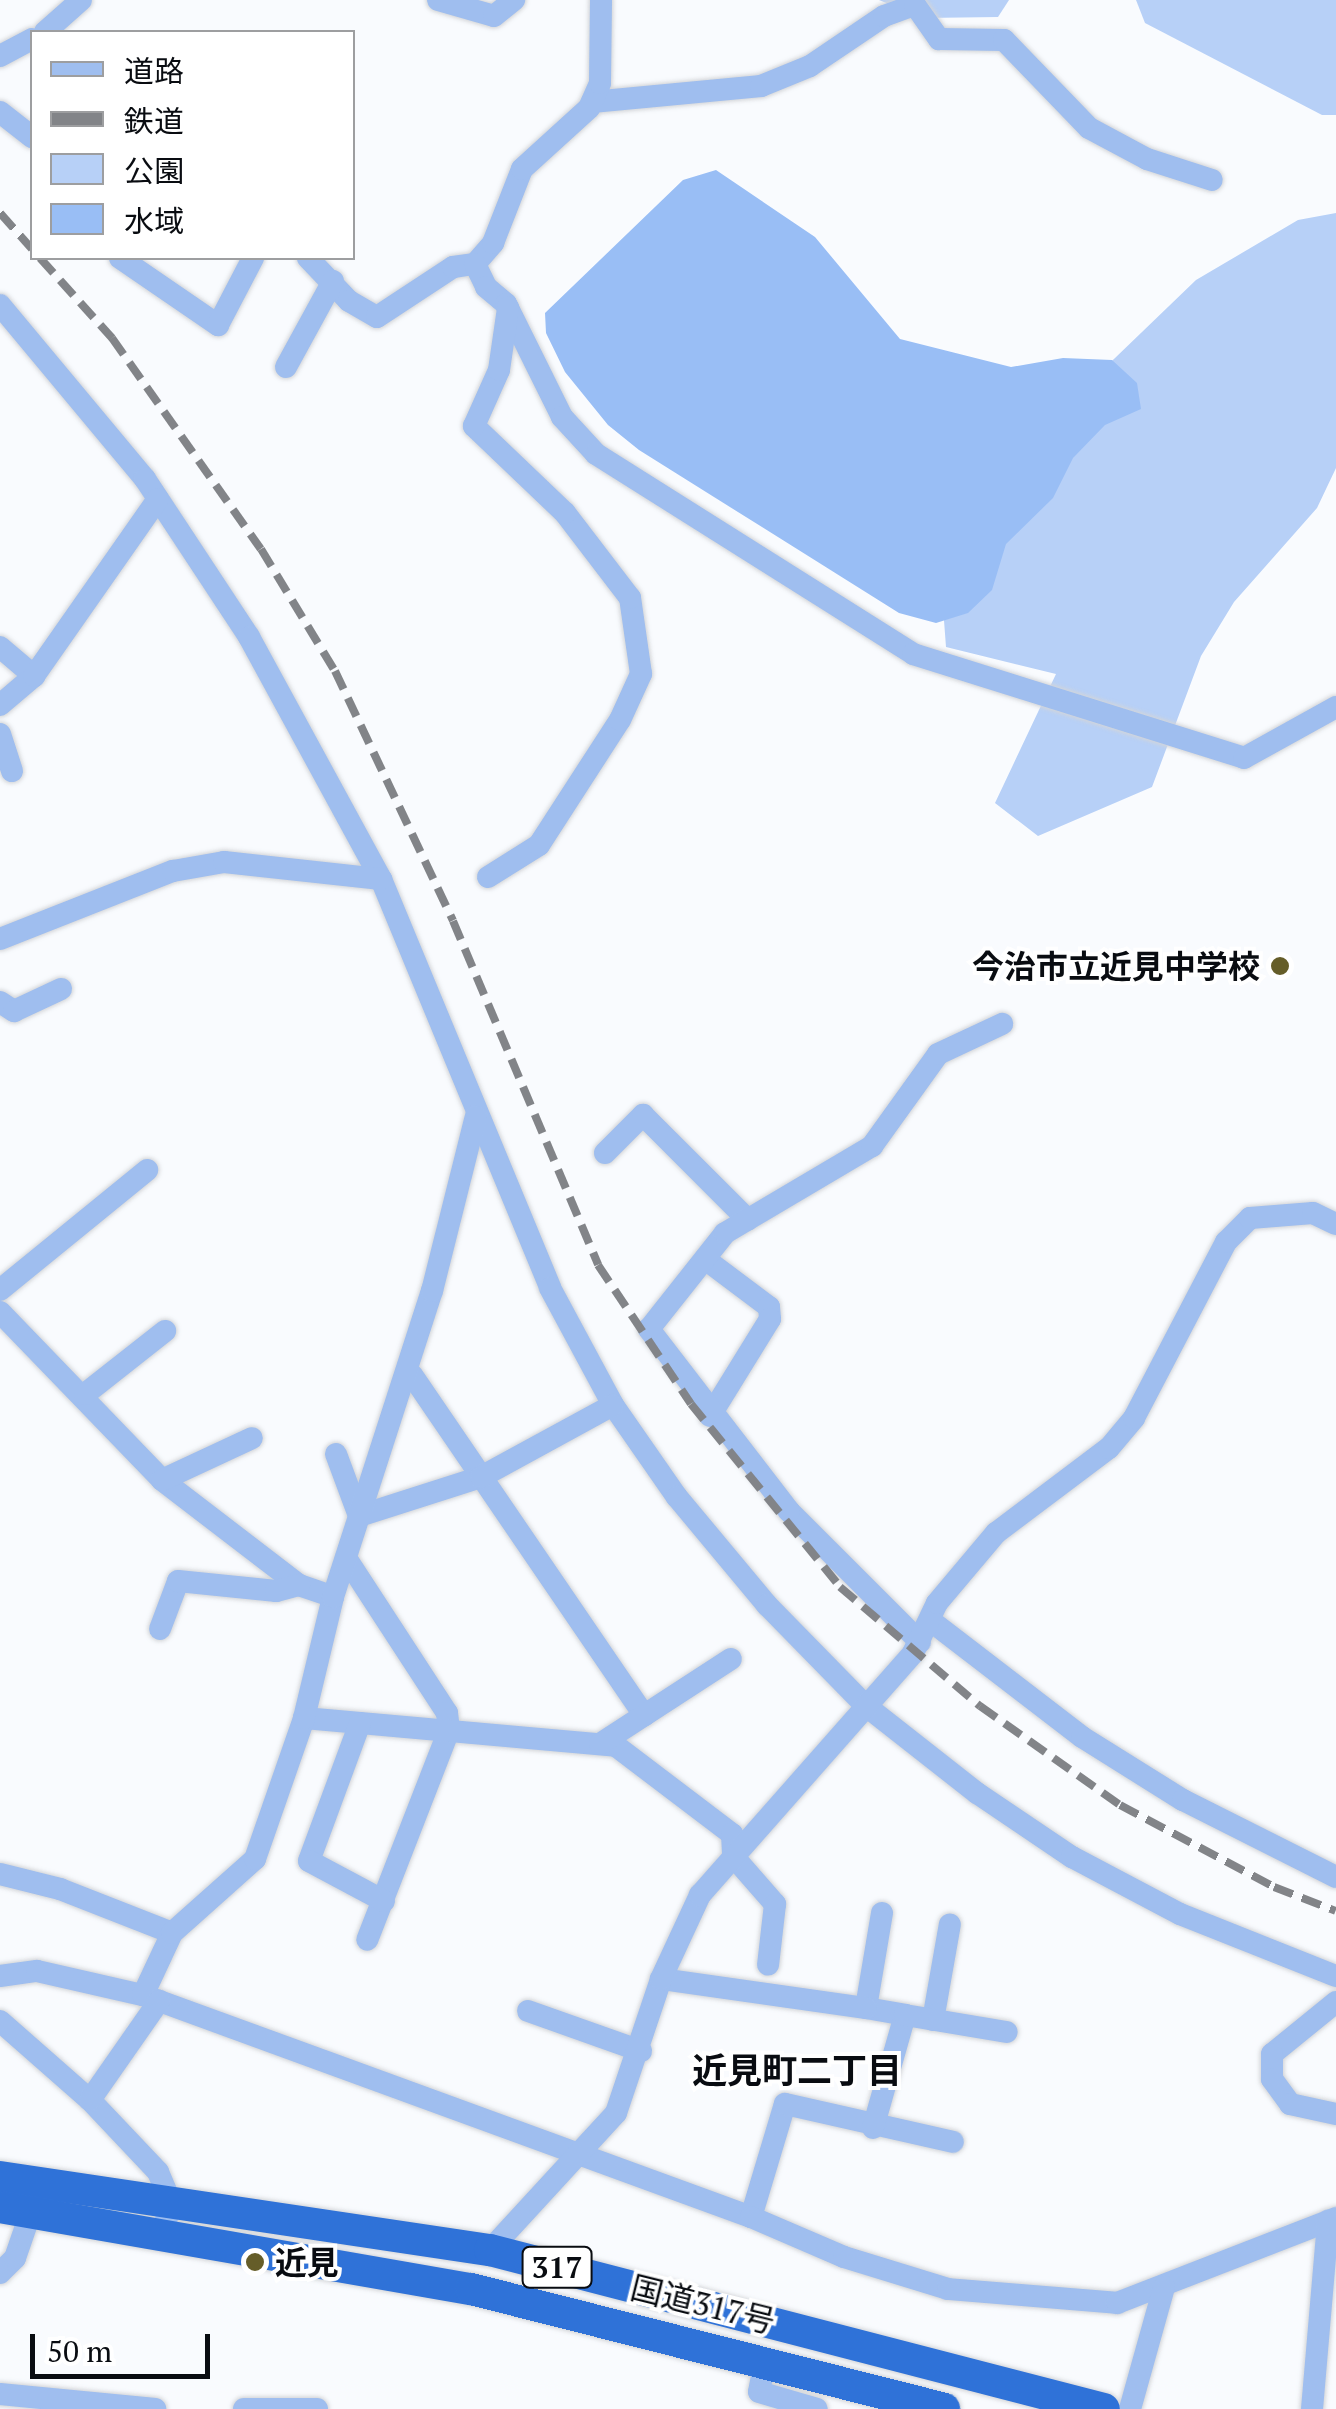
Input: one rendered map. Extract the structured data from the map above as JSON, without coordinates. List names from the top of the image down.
{
  "streets": {
    "highway": ["317", "国道317号"]
  },
  "districts": ["近見町二丁目"],
  "places": ["今治市立近見中学校", "近見"],
  "legend": [
    "道路",
    "鉄道",
    "公園",
    "水域"
  ],
  "scale_bar": "50 m"
}
